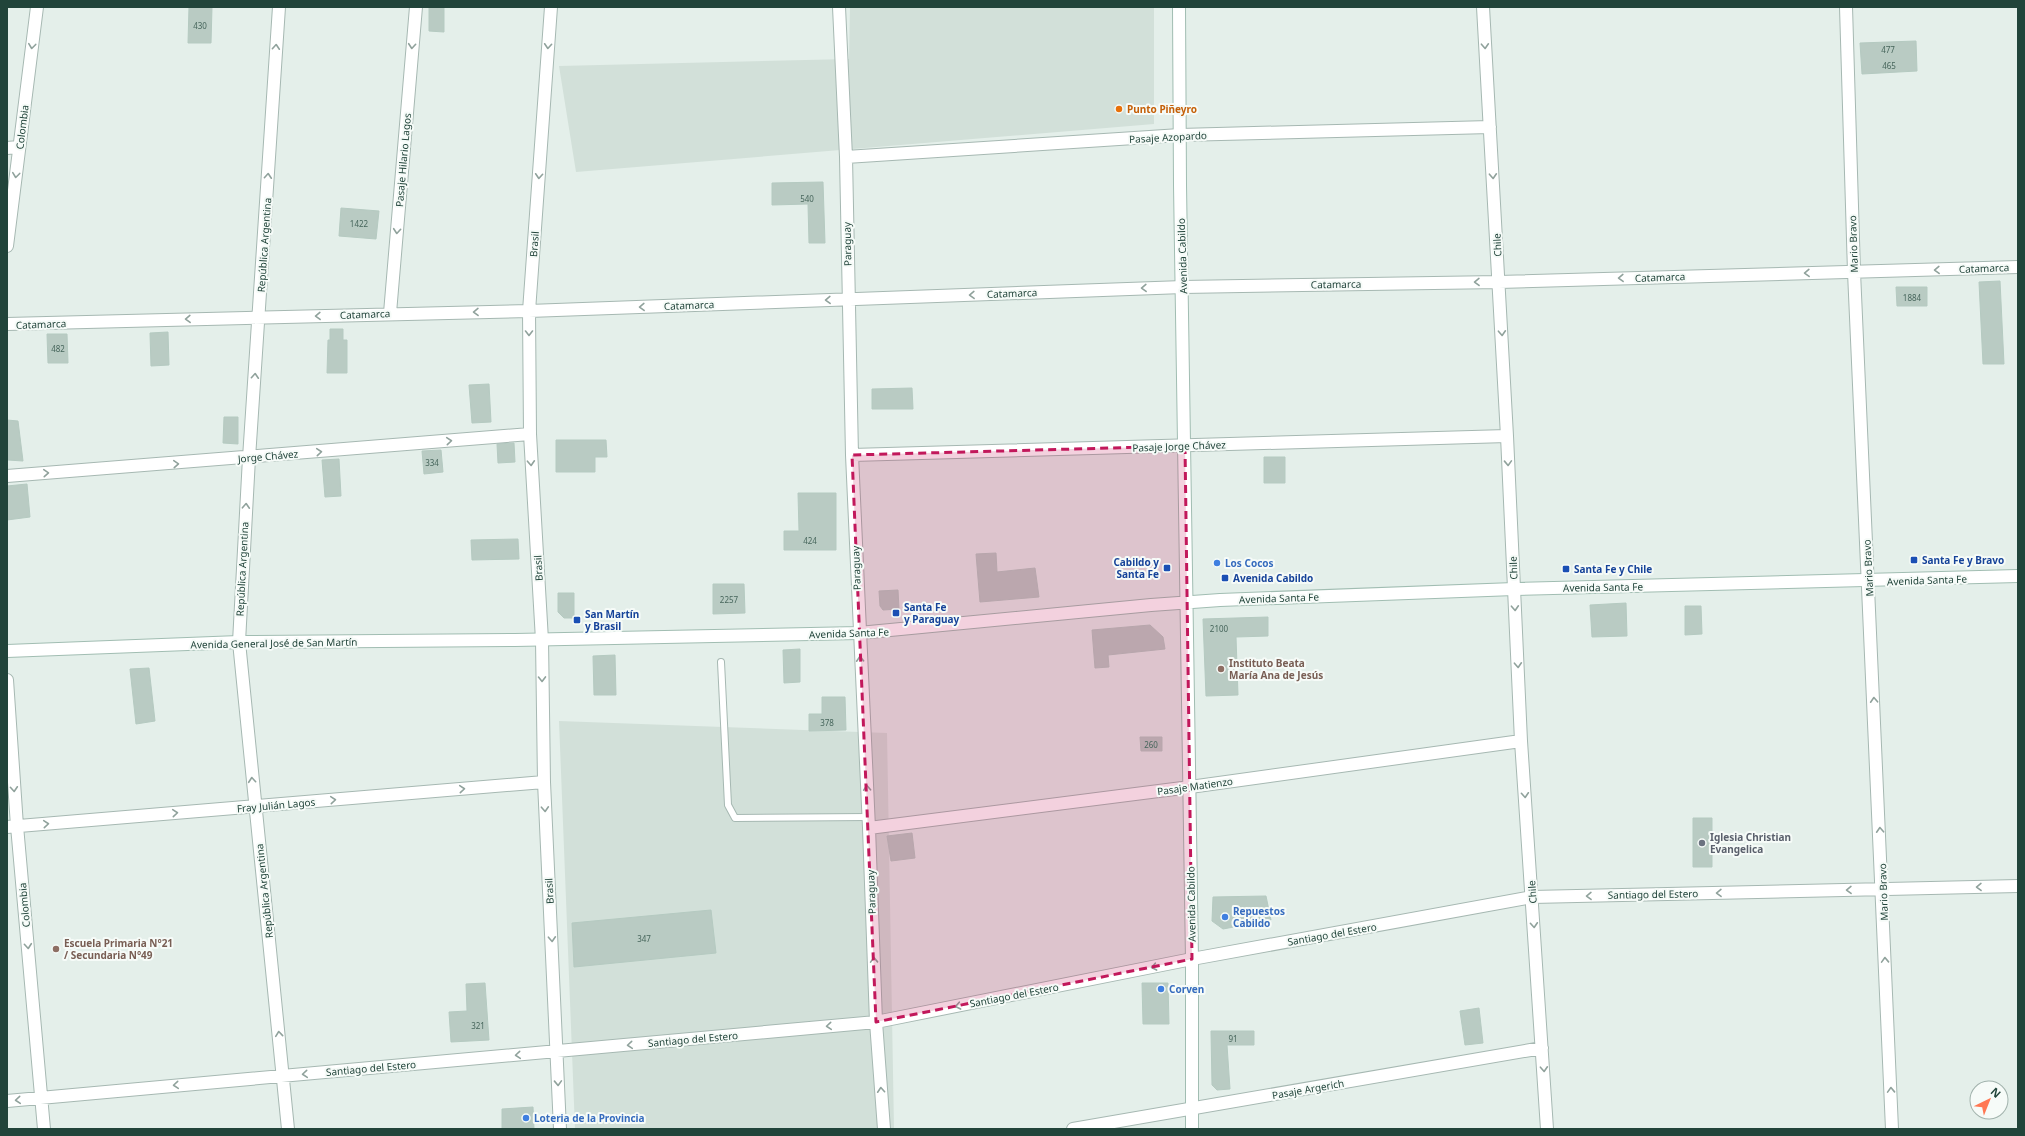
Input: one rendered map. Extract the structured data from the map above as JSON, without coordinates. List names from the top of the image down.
{
  "streets": {
    "street": [
      "Colombia",
      "Pasaje Azopardo",
      "Pasaje Hilario Lagos",
      "Brasil",
      "Paraguay",
      "Mario Bravo",
      "República Argentina",
      "Chile",
      "Avenida Cabildo",
      "Catamarca",
      "Pasaje Jorge Chávez",
      "Jorge Chávez",
      "Avenida Santa Fe",
      "Avenida General José de San Martín",
      "Pasaje Matienzo",
      "Fray Julián Lagos",
      "Santiago del Estero",
      "Pasaje Argerich"
    ]
  },
  "crossings": [
    ["Colombia", "Fray Julián Lagos"],
    ["Colombia", "Santiago del Estero"],
    ["Pasaje Azopardo", "Paraguay"],
    ["Pasaje Azopardo", "Chile"],
    ["Pasaje Azopardo", "Avenida Cabildo"],
    ["Pasaje Hilario Lagos", "Catamarca"],
    ["Brasil", "Catamarca"],
    ["Brasil", "Jorge Chávez"],
    ["Brasil", "Avenida Santa Fe"],
    ["Brasil", "Avenida General José de San Martín"],
    ["Brasil", "Fray Julián Lagos"],
    ["Brasil", "Santiago del Estero"],
    ["Paraguay", "Catamarca"],
    ["Paraguay", "Pasaje Jorge Chávez"],
    ["Paraguay", "Avenida Santa Fe"],
    ["Paraguay", "Pasaje Matienzo"],
    ["Paraguay", "Santiago del Estero"],
    ["Mario Bravo", "Catamarca"],
    ["Mario Bravo", "Avenida Santa Fe"],
    ["Mario Bravo", "Santiago del Estero"],
    ["República Argentina", "Catamarca"],
    ["República Argentina", "Jorge Chávez"],
    ["República Argentina", "Avenida General José de San Martín"],
    ["República Argentina", "Fray Julián Lagos"],
    ["República Argentina", "Santiago del Estero"],
    ["Chile", "Catamarca"],
    ["Chile", "Pasaje Jorge Chávez"],
    ["Chile", "Avenida Santa Fe"],
    ["Chile", "Pasaje Matienzo"],
    ["Chile", "Santiago del Estero"],
    ["Chile", "Pasaje Argerich"],
    ["Avenida Cabildo", "Catamarca"],
    ["Avenida Cabildo", "Pasaje Jorge Chávez"],
    ["Avenida Cabildo", "Avenida Santa Fe"],
    ["Avenida Cabildo", "Pasaje Matienzo"],
    ["Avenida Cabildo", "Santiago del Estero"],
    ["Avenida Cabildo", "Pasaje Argerich"],
    ["Avenida Santa Fe", "Avenida General José de San Martín"]
  ],
  "one_way": [
    "Colombia",
    "Pasaje Hilario Lagos",
    "Brasil",
    "Paraguay",
    "Mario Bravo",
    "República Argentina",
    "Chile",
    "Catamarca",
    "Jorge Chávez",
    "Fray Julián Lagos",
    "Santiago del Estero"
  ],
  "places": {
    "other": [
      "Punto Piñeyro",
      "Los Cocos",
      "Instituto Beata María Ana de Jesús",
      "Iglesia Christian Evangelica",
      "Repuestos Cabildo",
      "Escuela Primaria N°21 / Secundaria N°49",
      "Corven",
      "Loteria de la Provincia"
    ],
    "transit": [
      "Santa Fe y Bravo",
      "Cabildo y Santa Fe",
      "Santa Fe y Chile",
      "Avenida Cabildo",
      "Santa Fe y Paraguay",
      "San Martín y Brasil"
    ]
  },
  "house_numbers": [
    "430",
    "477",
    "465",
    "540",
    "1422",
    "1884",
    "482",
    "334",
    "424",
    "2257",
    "2100",
    "378",
    "260",
    "347",
    "321",
    "91"
  ],
  "north": "top right"
}
